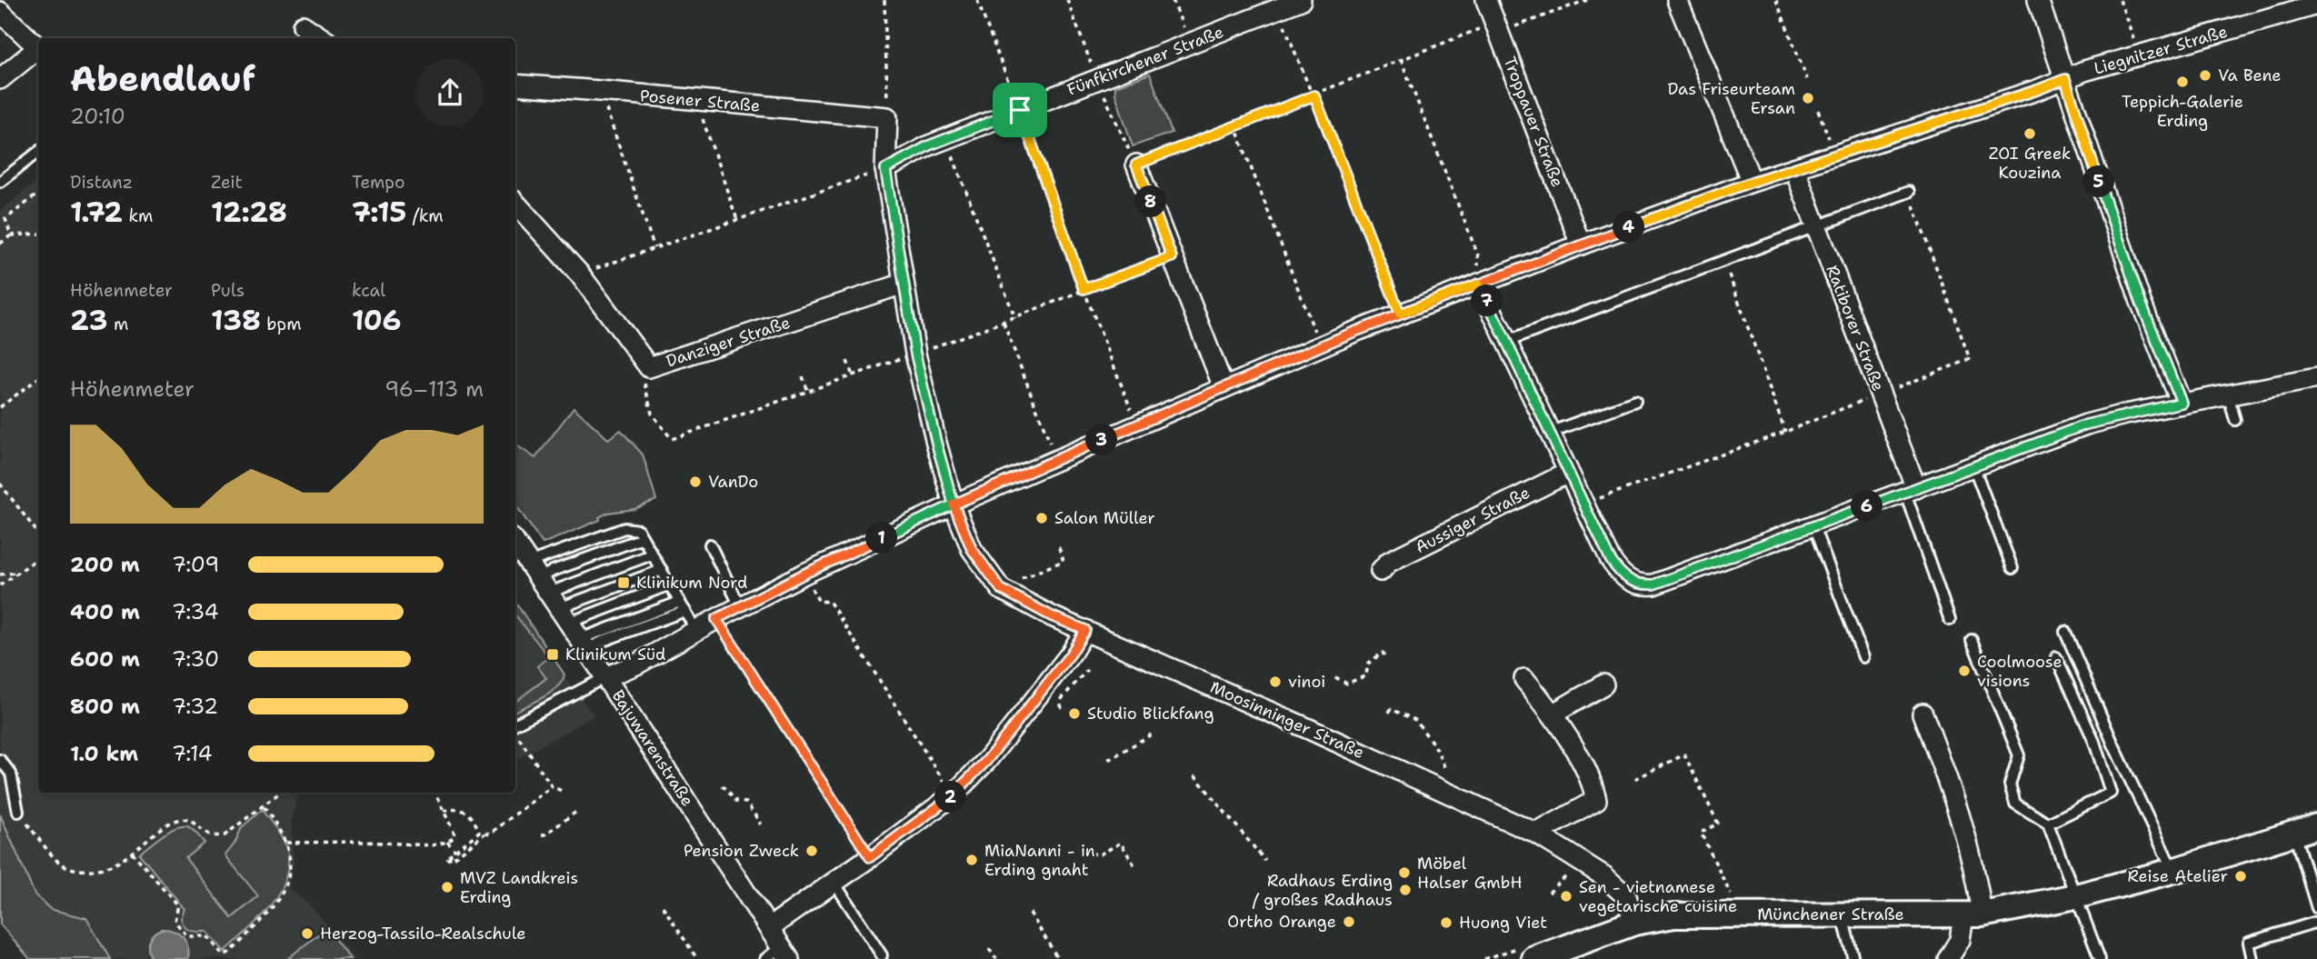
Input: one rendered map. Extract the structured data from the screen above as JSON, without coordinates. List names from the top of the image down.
{
  "streets": {
    "street": [
      "Liegnitzer Straße",
      "Fünfkirchener Straße",
      "Posener Straße",
      "Troppauer Straße",
      "Ratiborer Straße",
      "Danziger Straße",
      "Aussiger Straße",
      "Moosinninger Straße",
      "Bajuwarenstraße",
      "Münchener Straße"
    ]
  },
  "crossings": [
    ["Liegnitzer Straße", "Troppauer Straße"],
    ["Liegnitzer Straße", "Ratiborer Straße"],
    ["Liegnitzer Straße", "Moosinninger Straße"],
    ["Liegnitzer Straße", "Bajuwarenstraße"],
    ["Fünfkirchener Straße", "Moosinninger Straße"],
    ["Posener Straße", "Moosinninger Straße"],
    ["Danziger Straße", "Moosinninger Straße"],
    ["Moosinninger Straße", "Münchener Straße"]
  ],
  "places": {
    "other": [
      "Va Bene",
      "Teppich-Galerie Erding",
      "Das Friseurteam Ersan",
      "ZOI Greek Kouzina",
      "VanDo",
      "Salon Müller",
      "Coolmoose visions",
      "vinoi",
      "Studio Blickfang",
      "Pension Zweck",
      "MiaNanni - in Erding gnaht",
      "Möbel Halser GmbH",
      "Reise Atelier",
      "MVZ Landkreis Erding",
      "Radhaus Erding / großes Radhaus",
      "Sen - vietnamese vegetarische cuisine",
      "Ortho Orange",
      "Huong Viet",
      "Herzog-Tassilo-Realschule"
    ],
    "transit": ["Klinikum Nord", "Klinikum Süd"]
  },
  "page": {
    "heading": ["Abendlauf", "20:10"],
    "stats": [
      ["Distanz", "1.72 km"],
      ["Zeit", "12:28"],
      ["Tempo", "7:15 /km"],
      ["Höhenmeter", "23 m"],
      ["Puls", "138 bpm"],
      ["kcal", "106"]
    ],
    "pins": [
      "5",
      "8",
      "4",
      "7",
      "3",
      "6",
      "1",
      "2"
    ],
    "chart": ["Höhenmeter", "96–113 m"],
    "list": [
      {
        "name": "200 m",
        "note": "7:09"
      },
      {
        "name": "400 m",
        "note": "7:34"
      },
      {
        "name": "600 m",
        "note": "7:30"
      },
      {
        "name": "800 m",
        "note": "7:32"
      },
      {
        "name": "1.0 km",
        "note": "7:14"
      }
    ]
  }
}
